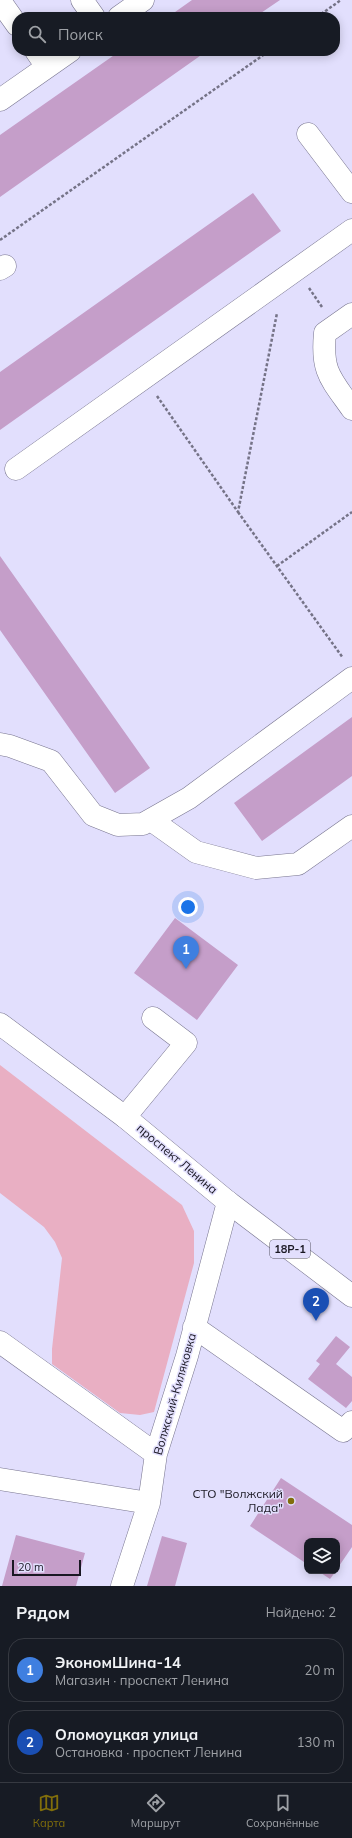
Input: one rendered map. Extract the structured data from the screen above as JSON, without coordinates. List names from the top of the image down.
{
  "streets": {
    "street": ["проспект Ленина", "18Р-1", "Волжский-Киляковка"]
  },
  "crossings": [
    ["проспект Ленина", "Волжский-Киляковка"]
  ],
  "places": ["СТО \"Волжский Лада\""],
  "scale_bar": "20 m",
  "page": {
    "search": "Поиск",
    "pins": ["1", "2"],
    "scale": "20 m",
    "heading": ["Рядом", "Найдено: 2"],
    "list": [
      {
        "mark": "1",
        "name": "ЭкономШина-14",
        "note": "Магазин · проспект Ленина",
        "value": "20 m"
      },
      {
        "mark": "2",
        "name": "Оломоуцкая улица",
        "note": "Остановка · проспект Ленина",
        "value": "130 m"
      }
    ],
    "nav": ["Карта", "Маршрут", "Сохранённые"]
  }
}
